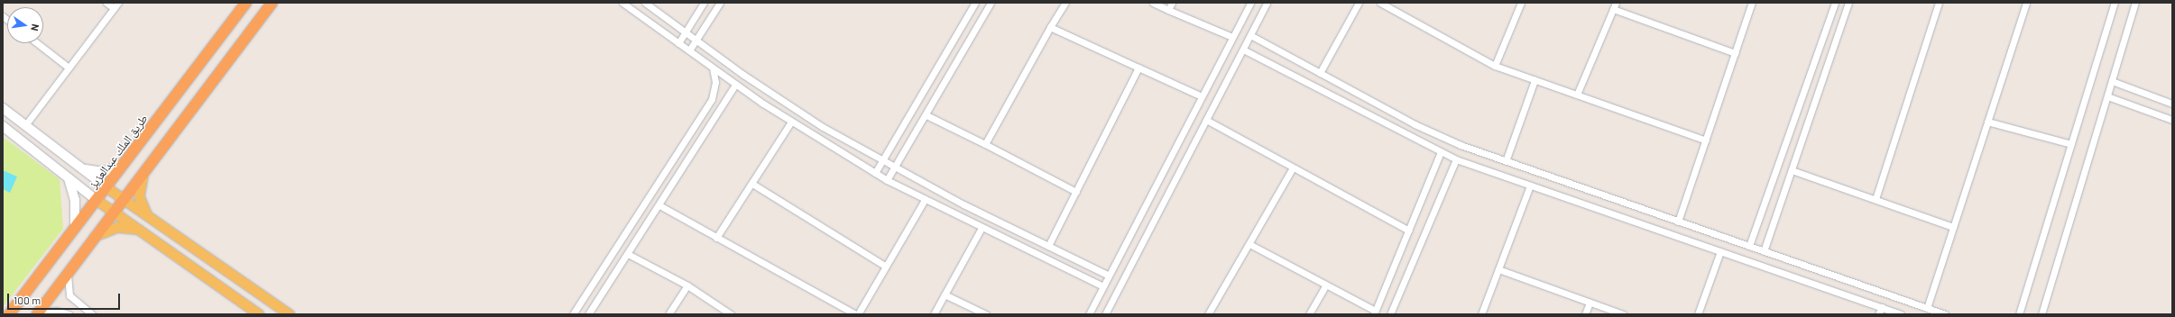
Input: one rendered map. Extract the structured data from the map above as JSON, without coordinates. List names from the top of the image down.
{
  "streets": {
    "highway": ["طريق الملك عبدالعزيز"]
  },
  "scale_bar": "100 m",
  "north": "right"
}
